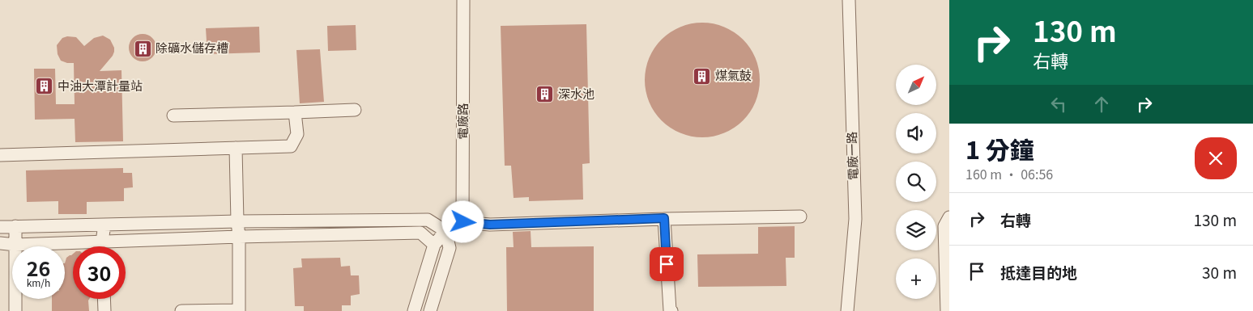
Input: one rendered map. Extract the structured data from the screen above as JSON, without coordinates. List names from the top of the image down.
{
  "streets": {
    "street": ["電廠路", "電廠一路"]
  },
  "places": {
    "building": [
      "除礦水儲存槽",
      "煤氣鼓",
      "中油大潭計量站",
      "深水池"
    ]
  },
  "north": "top right",
  "page": {
    "turn": ["130 m", "右轉"],
    "map_buttons": "+",
    "heading": ["1 分鐘", "160 m · 06:56"],
    "list": [
      {
        "name": "右轉",
        "value": "130 m"
      },
      {
        "name": "抵達目的地",
        "value": "30 m"
      }
    ],
    "speed": "26 km/h",
    "limit": "30"
  }
}
